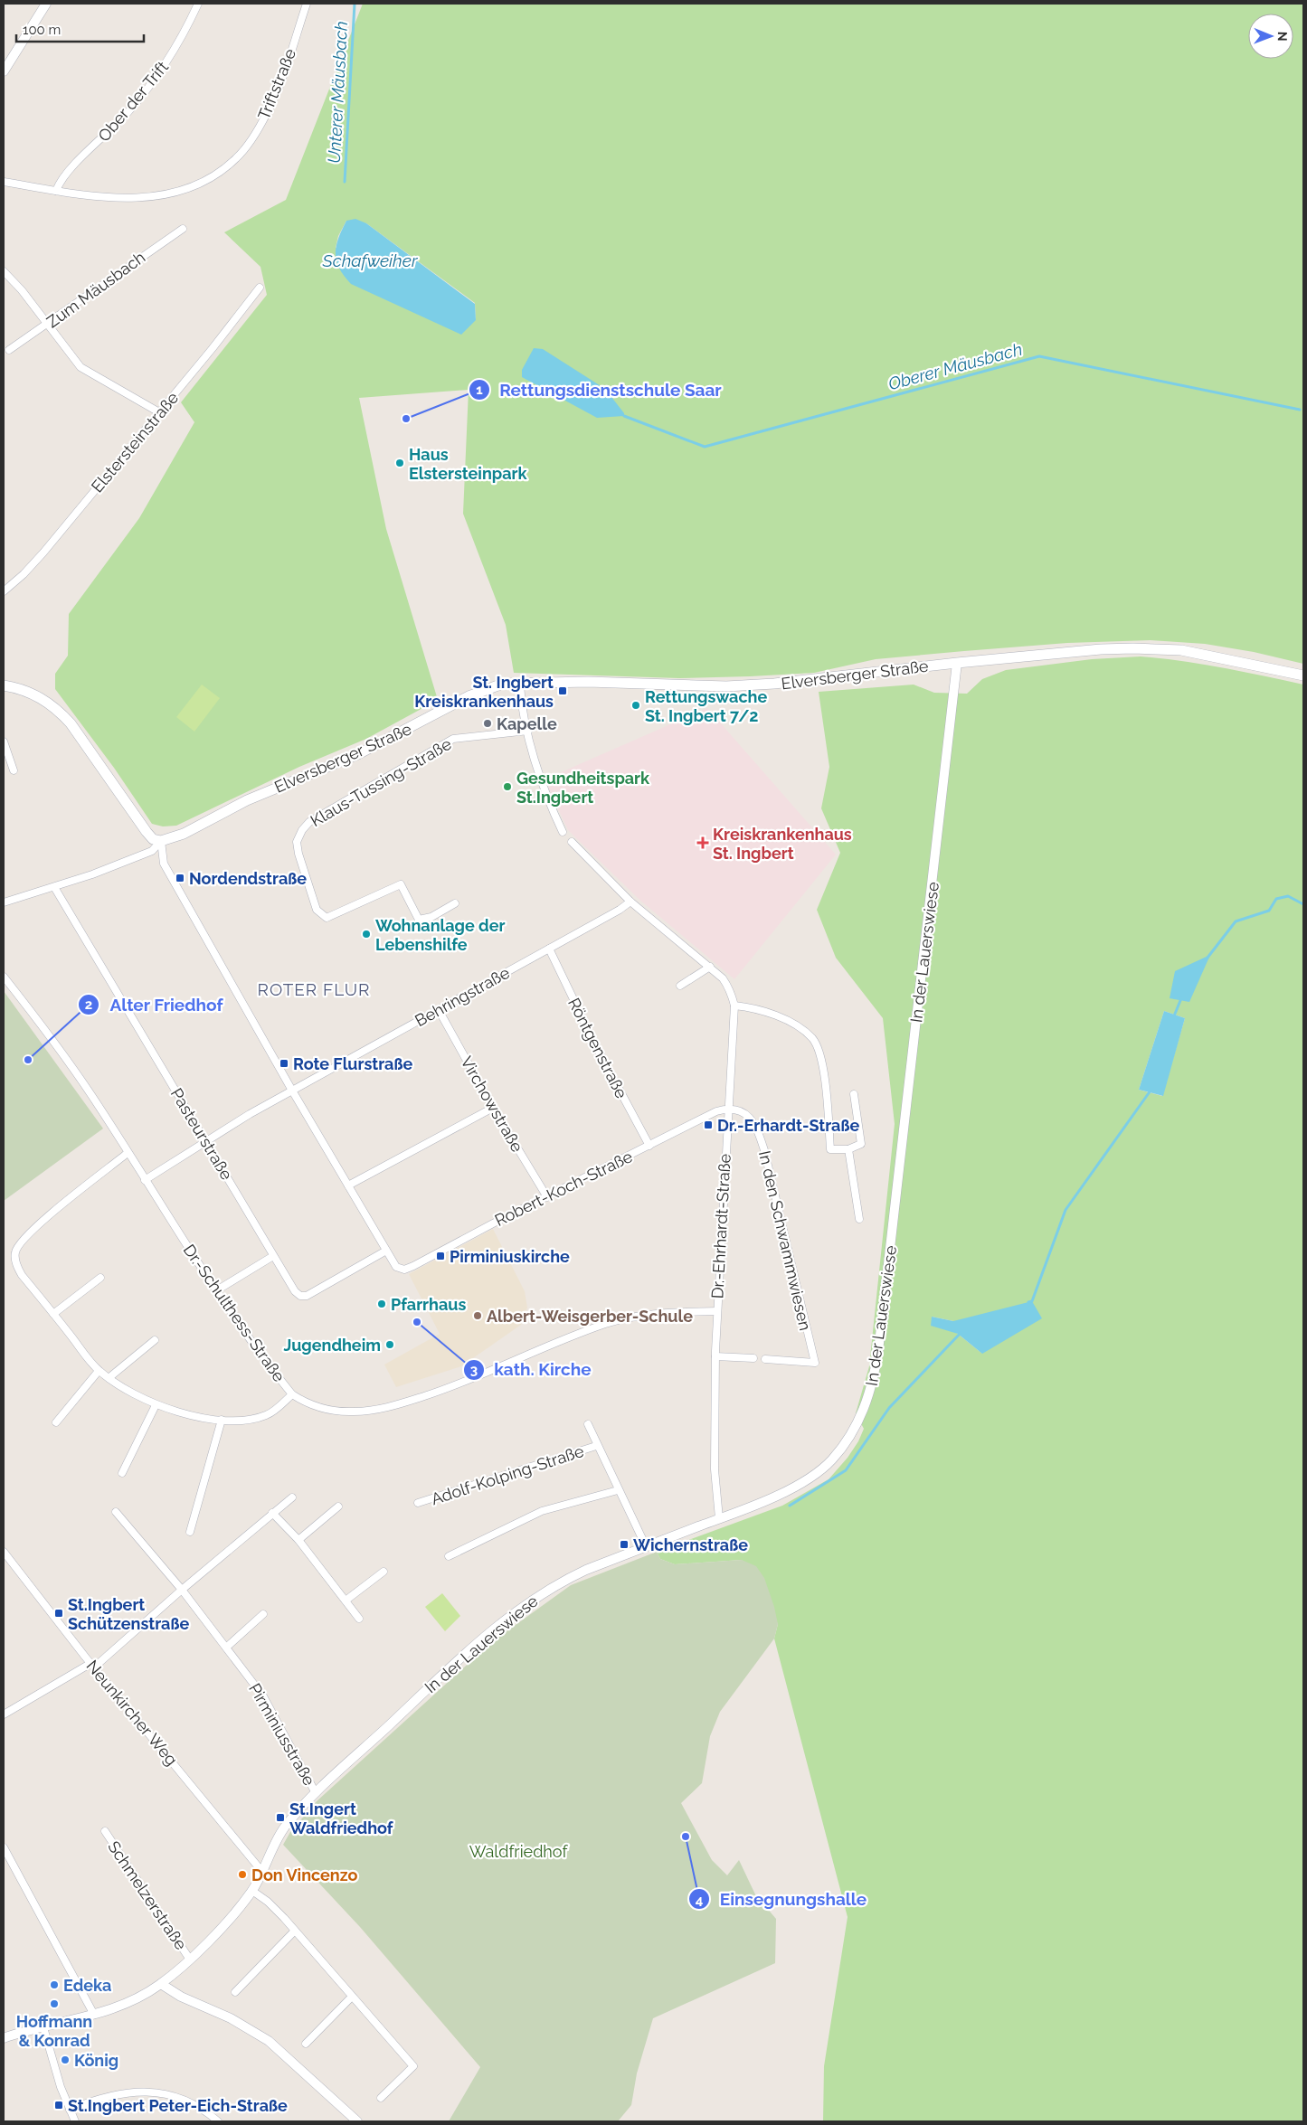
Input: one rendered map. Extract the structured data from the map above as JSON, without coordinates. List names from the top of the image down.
{
  "streets": {
    "main road": ["Elversberger Straße"],
    "street": [
      "Triftstraße",
      "Ober der Trift",
      "Zum Mäusbach",
      "Elstersteinstraße",
      "Klaus-Tussing-Straße",
      "In der Lauerswiese",
      "Behringstraße",
      "Röntgenstraße",
      "Virchowstraße",
      "Pasteurstraße",
      "Robert-Koch-Straße",
      "Dr.-Ehrhardt-Straße",
      "In den Schwammwiesen",
      "Dr.-Schulthess-Straße",
      "Adolf-Kolping-Straße",
      "Neunkircher Weg",
      "Pirminiusstraße",
      "Schmelzerstraße"
    ]
  },
  "crossings": [
    ["Triftstraße", "Ober der Trift"],
    ["Elversberger Straße", "In der Lauerswiese"],
    ["In der Lauerswiese", "Dr.-Ehrhardt-Straße"],
    ["In der Lauerswiese", "Neunkircher Weg"],
    ["In der Lauerswiese", "Pirminiusstraße"],
    ["In der Lauerswiese", "Schmelzerstraße"],
    ["Behringstraße", "Röntgenstraße"],
    ["Behringstraße", "Virchowstraße"],
    ["Behringstraße", "Pasteurstraße"],
    ["Behringstraße", "Dr.-Ehrhardt-Straße"],
    ["Behringstraße", "Dr.-Schulthess-Straße"],
    ["Röntgenstraße", "Robert-Koch-Straße"],
    ["Virchowstraße", "Robert-Koch-Straße"],
    ["Pasteurstraße", "Robert-Koch-Straße"],
    ["Robert-Koch-Straße", "Dr.-Ehrhardt-Straße"],
    ["Robert-Koch-Straße", "In den Schwammwiesen"],
    ["Dr.-Ehrhardt-Straße", "In den Schwammwiesen"],
    ["Dr.-Ehrhardt-Straße", "Dr.-Schulthess-Straße"]
  ],
  "districts": ["ROTER FLUR"],
  "water": ["Unterer Mäusbach", "Schafweiher", "Oberer Mäusbach"],
  "parks": ["Waldfriedhof"],
  "places": {
    "other": [
      "Rettungsdienstschule Saar",
      "Haus Elstersteinpark",
      "Rettungswache St. Ingbert 7/2",
      "Kapelle",
      "Gesundheitspark St.Ingbert",
      "Wohnanlage der Lebenshilfe",
      "Alter Friedhof",
      "Pfarrhaus",
      "Albert-Weisgerber-Schule",
      "kath. Kirche",
      "Jugendheim",
      "Einsegnungshalle",
      "Don Vincenzo",
      "Edeka",
      "Hoffmann & Konrad",
      "König"
    ],
    "transit": [
      "St. Ingbert Kreiskrankenhaus",
      "Nordendstraße",
      "Rote Flurstraße",
      "Dr.-Erhardt-Straße",
      "Pirminiuskirche",
      "Wichernstraße",
      "St.Ingbert Schützenstraße",
      "St.Ingert Waldfriedhof",
      "St.Ingbert Peter-Eich-Straße"
    ],
    "health": ["Kreiskrankenhaus St. Ingbert"]
  },
  "scale_bar": "100 m",
  "north": "right"
}
